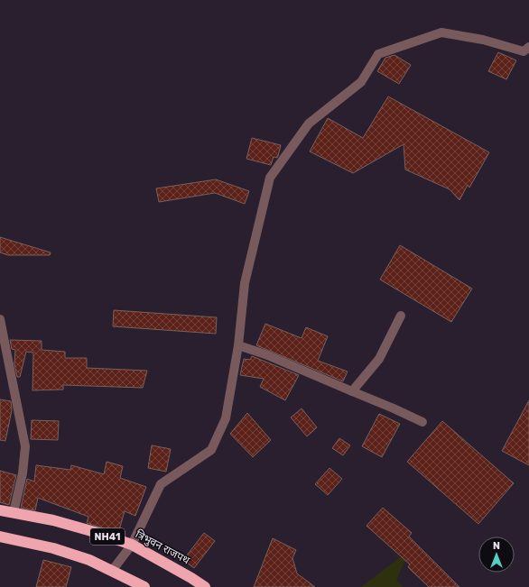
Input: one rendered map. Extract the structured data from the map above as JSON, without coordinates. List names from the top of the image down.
{
  "streets": {
    "highway": ["NH41", "त्रिभुवन राजपथ"]
  },
  "north": "top"
}
